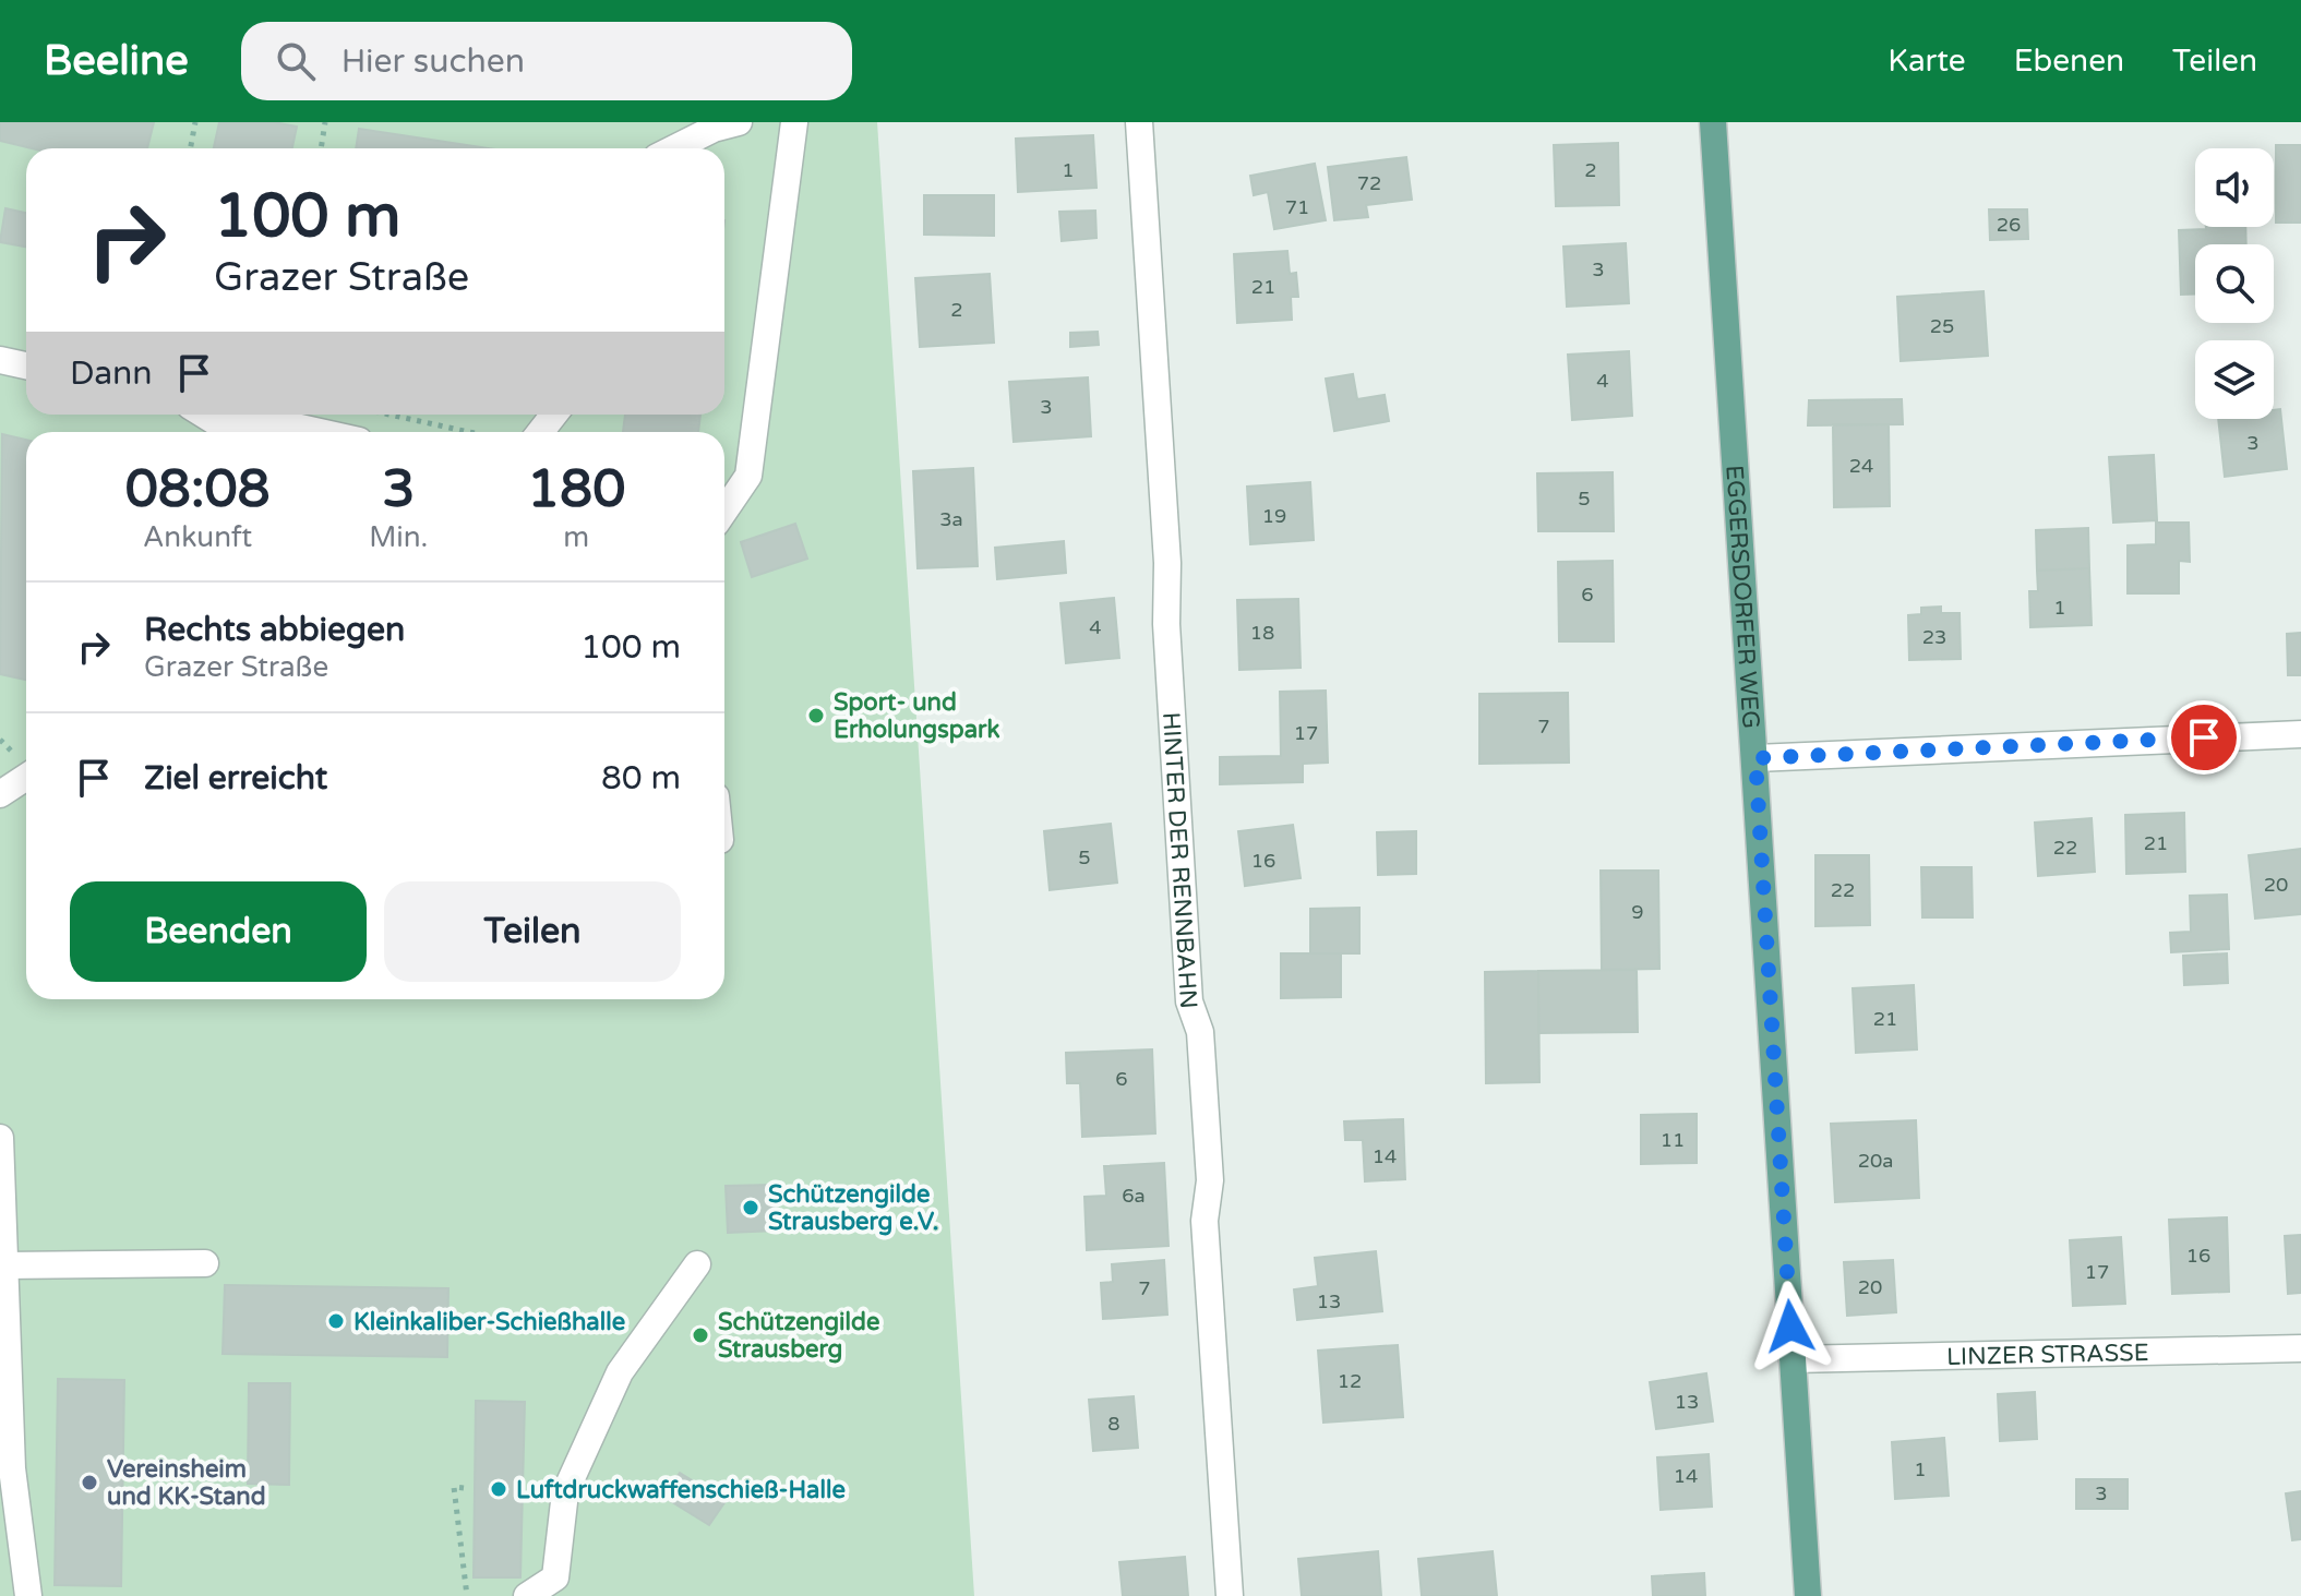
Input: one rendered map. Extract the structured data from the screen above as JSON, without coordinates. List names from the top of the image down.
{
  "streets": {
    "main road": ["EGGERSDORFER WEG"],
    "street": ["HINTER DER RENNBAHN", "LINZER STRASSE"]
  },
  "crossings": [
    ["EGGERSDORFER WEG", "LINZER STRASSE"]
  ],
  "places": [
    "Sport- und Erholungspark",
    "Schützengilde Strausberg e.V.",
    "Kleinkaliber-Schießhalle",
    "Schützengilde Strausberg",
    "Vereinsheim und KK-Stand",
    "Luftdruckwaffenschieß-Halle"
  ],
  "house_numbers": [
    "1",
    "2",
    "72",
    "71",
    "26",
    "3",
    "21",
    "2",
    "25",
    "4",
    "3",
    "3",
    "24",
    "5",
    "19",
    "3a",
    "6",
    "1",
    "4",
    "18",
    "23",
    "7",
    "17",
    "21",
    "22",
    "5",
    "16",
    "20",
    "22",
    "9",
    "21",
    "6",
    "11",
    "14",
    "20a",
    "6a",
    "16",
    "17",
    "20",
    "7",
    "13",
    "12",
    "13",
    "8",
    "1",
    "14",
    "3"
  ],
  "page": {
    "header": "Beeline",
    "search": "Hier suchen",
    "nav": ["Karte", "Ebenen", "Teilen"],
    "turn": ["100 m", "Grazer Straße"],
    "then": "Dann",
    "eta": [
      "08:08",
      "Ankunft",
      "3",
      "Min.",
      "180",
      "m"
    ],
    "list": [
      {
        "name": "Rechts abbiegen",
        "note": "Grazer Straße",
        "value": "100 m"
      },
      {
        "name": "Ziel erreicht",
        "value": "80 m"
      }
    ],
    "buttons": ["Beenden", "Teilen"]
  }
}
